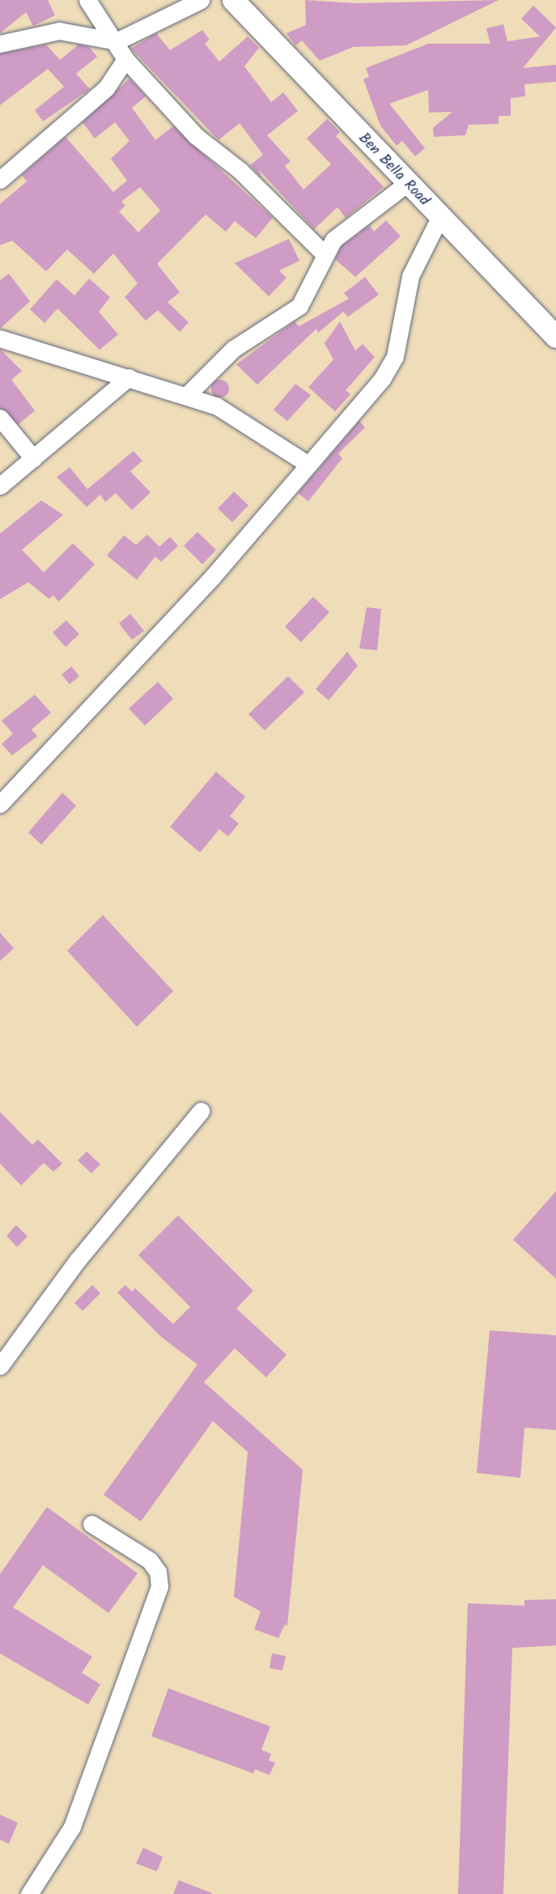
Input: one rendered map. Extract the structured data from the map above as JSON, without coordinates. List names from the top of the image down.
{
  "streets": {
    "main road": ["Ben Bella Road"]
  }
}
